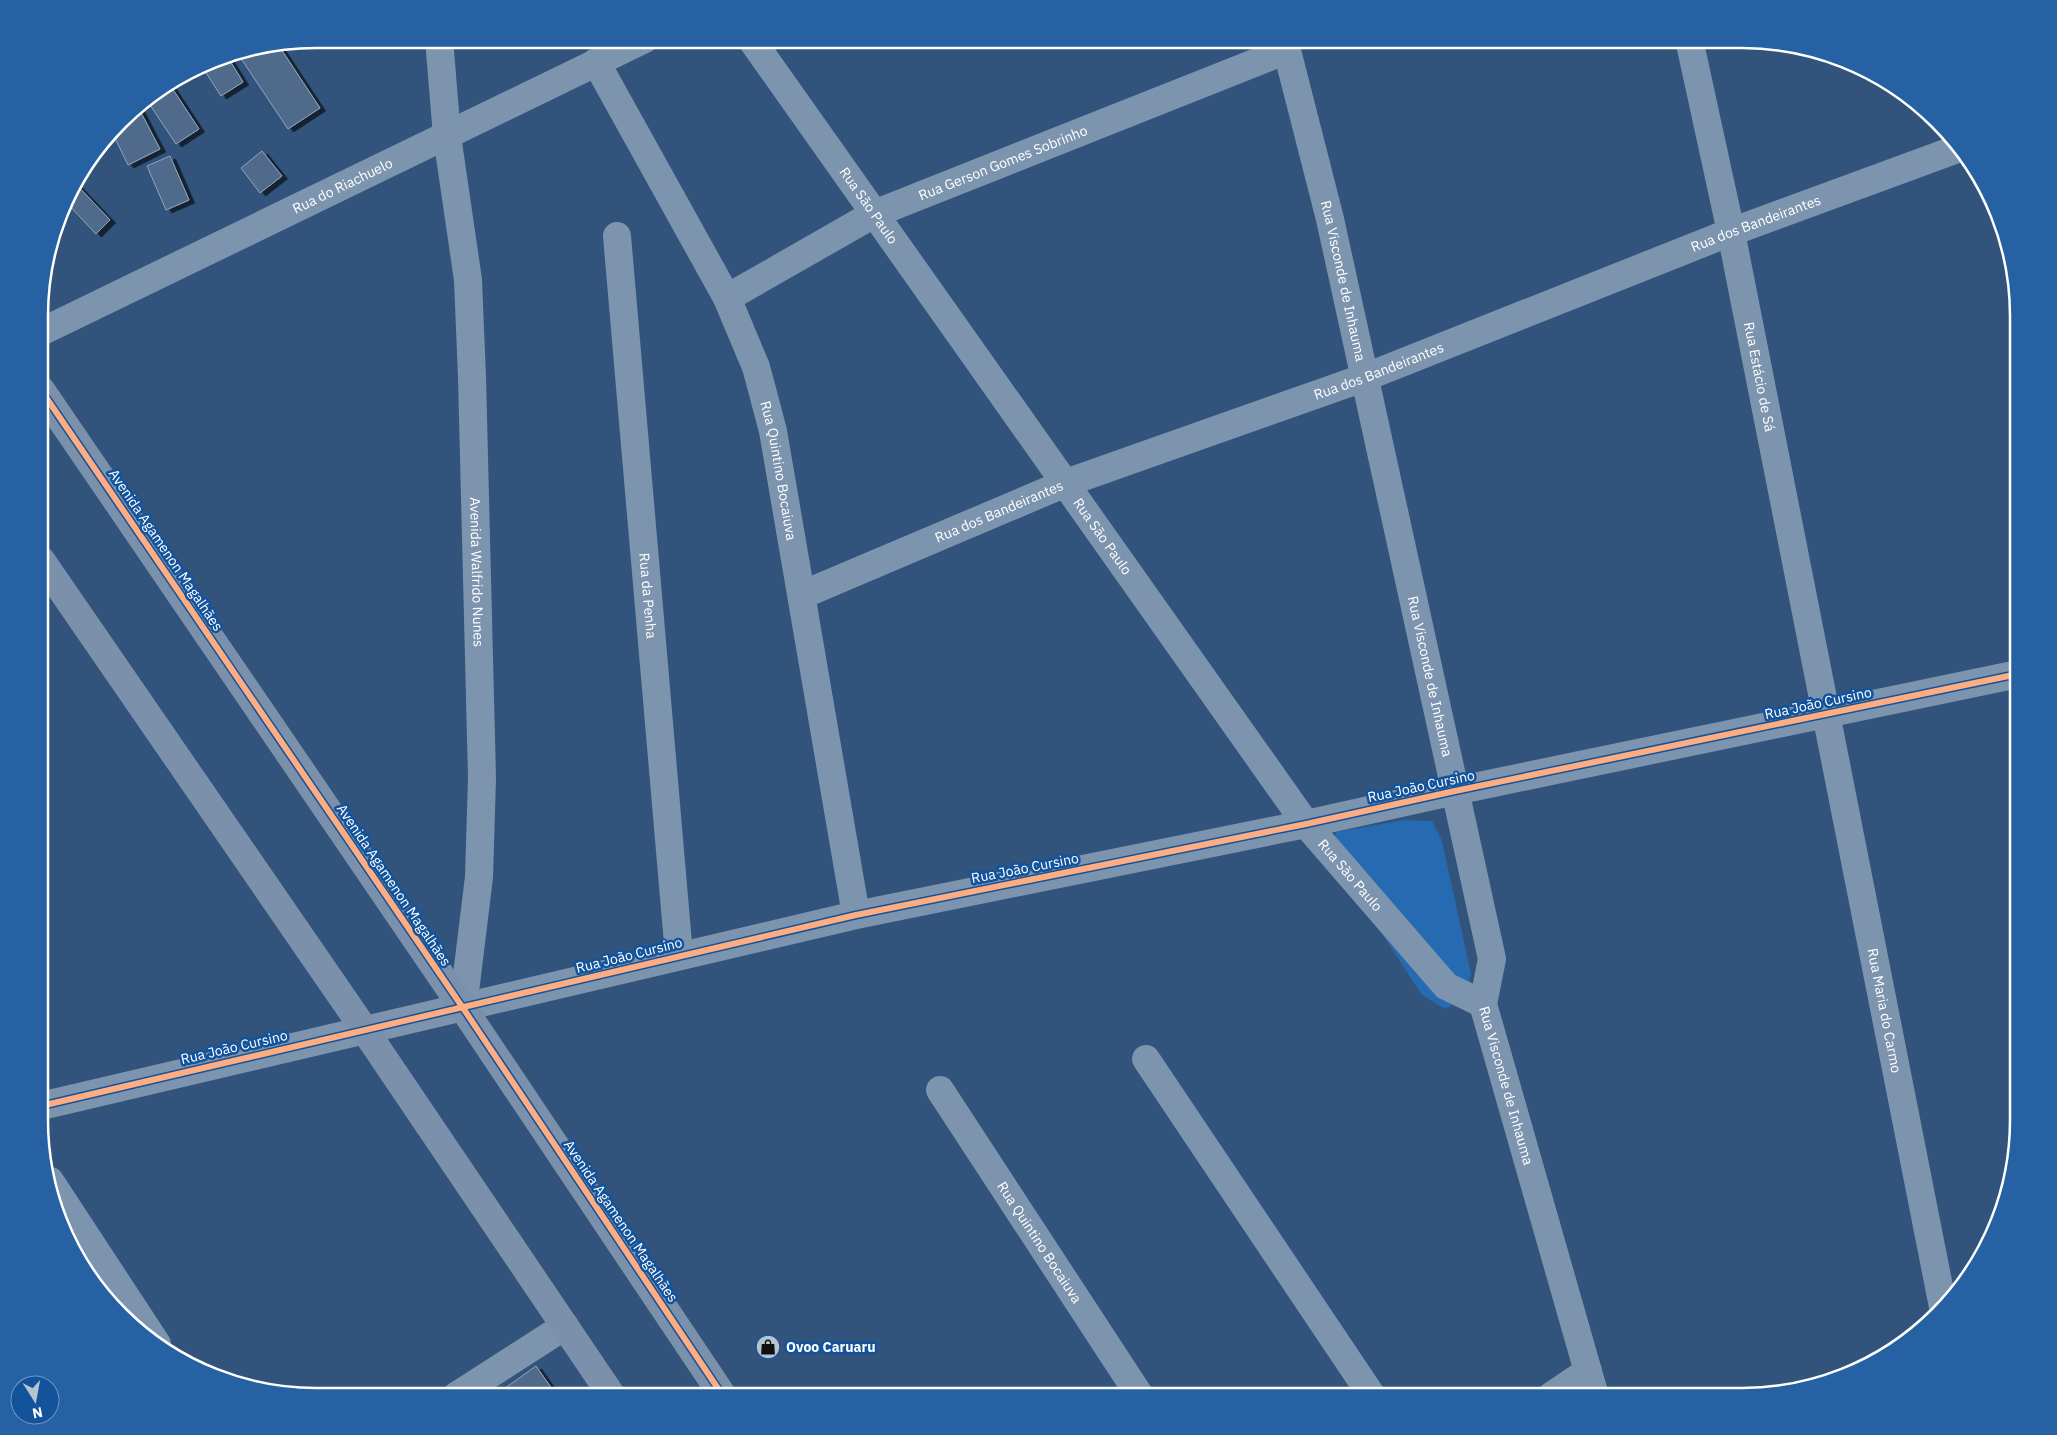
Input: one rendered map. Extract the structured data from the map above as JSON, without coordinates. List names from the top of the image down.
{
  "streets": {
    "main road": ["Avenida Agamenon Magalhães"],
    "street": [
      "Rua Gerson Gomes Sobrinho",
      "Rua do Riachuelo",
      "Rua São Paulo",
      "Rua dos Bandeirantes",
      "Rua Visconde de Inhauma",
      "Rua Estácio de Sá",
      "Rua Quintino Bocaiuva",
      "Avenida Walfrido Nunes",
      "Rua da Penha",
      "Rua João Cursino",
      "Rua Maria do Carmo"
    ]
  },
  "crossings": [
    ["Rua Gerson Gomes Sobrinho", "Rua São Paulo"],
    ["Rua Gerson Gomes Sobrinho", "Rua Quintino Bocaiuva"],
    ["Rua do Riachuelo", "Rua Quintino Bocaiuva"],
    ["Rua do Riachuelo", "Avenida Walfrido Nunes"],
    ["Rua São Paulo", "Rua dos Bandeirantes"],
    ["Rua São Paulo", "Rua Visconde de Inhauma"],
    ["Rua São Paulo", "Rua João Cursino"],
    ["Rua dos Bandeirantes", "Rua Visconde de Inhauma"],
    ["Rua dos Bandeirantes", "Rua Estácio de Sá"],
    ["Rua dos Bandeirantes", "Rua Quintino Bocaiuva"],
    ["Rua Visconde de Inhauma", "Rua João Cursino"],
    ["Rua Estácio de Sá", "Rua João Cursino"],
    ["Rua Estácio de Sá", "Rua Maria do Carmo"],
    ["Rua Quintino Bocaiuva", "Rua João Cursino"],
    ["Avenida Agamenon Magalhães", "Avenida Walfrido Nunes"],
    ["Avenida Agamenon Magalhães", "Rua João Cursino"],
    ["Avenida Walfrido Nunes", "Rua João Cursino"],
    ["Rua da Penha", "Rua João Cursino"],
    ["Rua João Cursino", "Rua Maria do Carmo"]
  ],
  "places": {
    "shop": ["Ovoo Caruaru"]
  },
  "north": "bottom"
}
